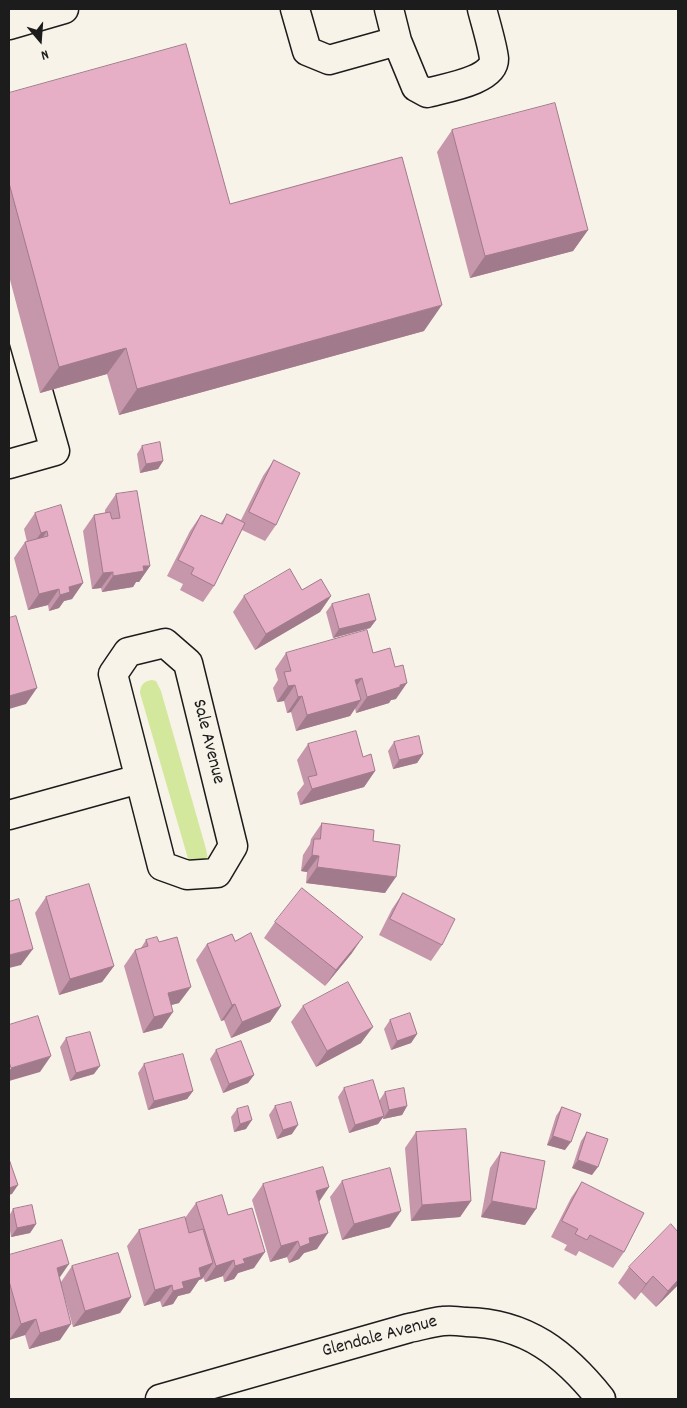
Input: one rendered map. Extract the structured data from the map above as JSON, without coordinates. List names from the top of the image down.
{
  "streets": {
    "street": ["Sale Avenue", "Glendale Avenue"]
  },
  "north": "bottom"
}
